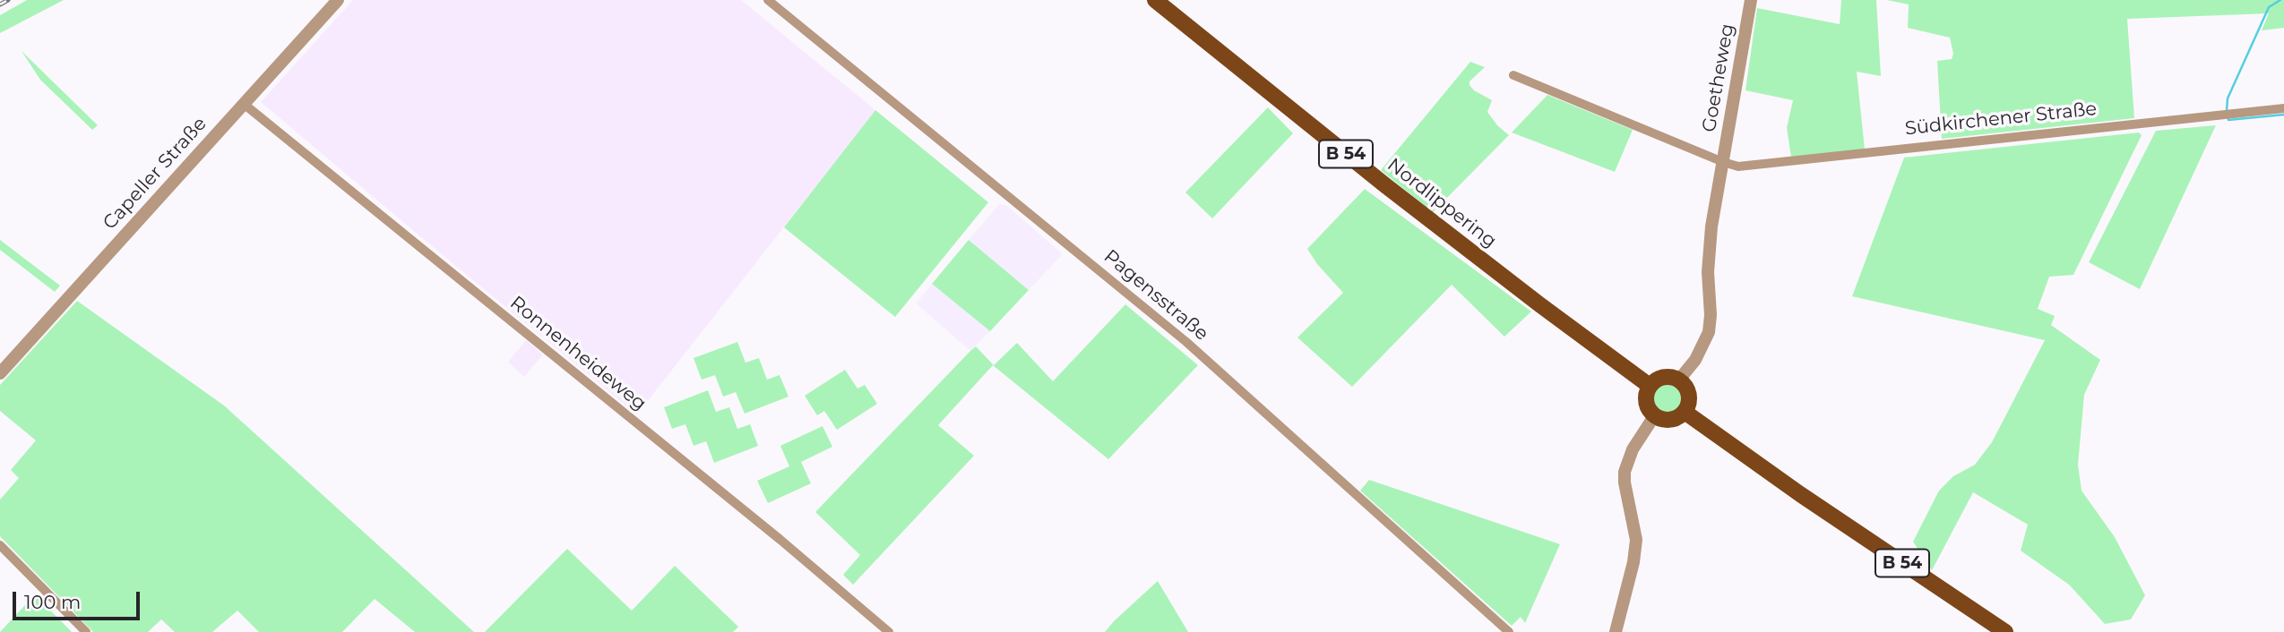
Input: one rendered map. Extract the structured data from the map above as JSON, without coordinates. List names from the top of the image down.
{
  "streets": {
    "main road": ["B 54", "Nordlippering"],
    "street": [
      "Goetheweg",
      "Südkirchener Straße",
      "Capeller Straße",
      "Pagensstraße",
      "Ronnenheideweg"
    ]
  },
  "crossings": [
    ["Goetheweg", "Südkirchener Straße"],
    ["B 54", "Nordlippering"],
    ["Capeller Straße", "Ronnenheideweg"]
  ],
  "scale_bar": "100 m"
}
